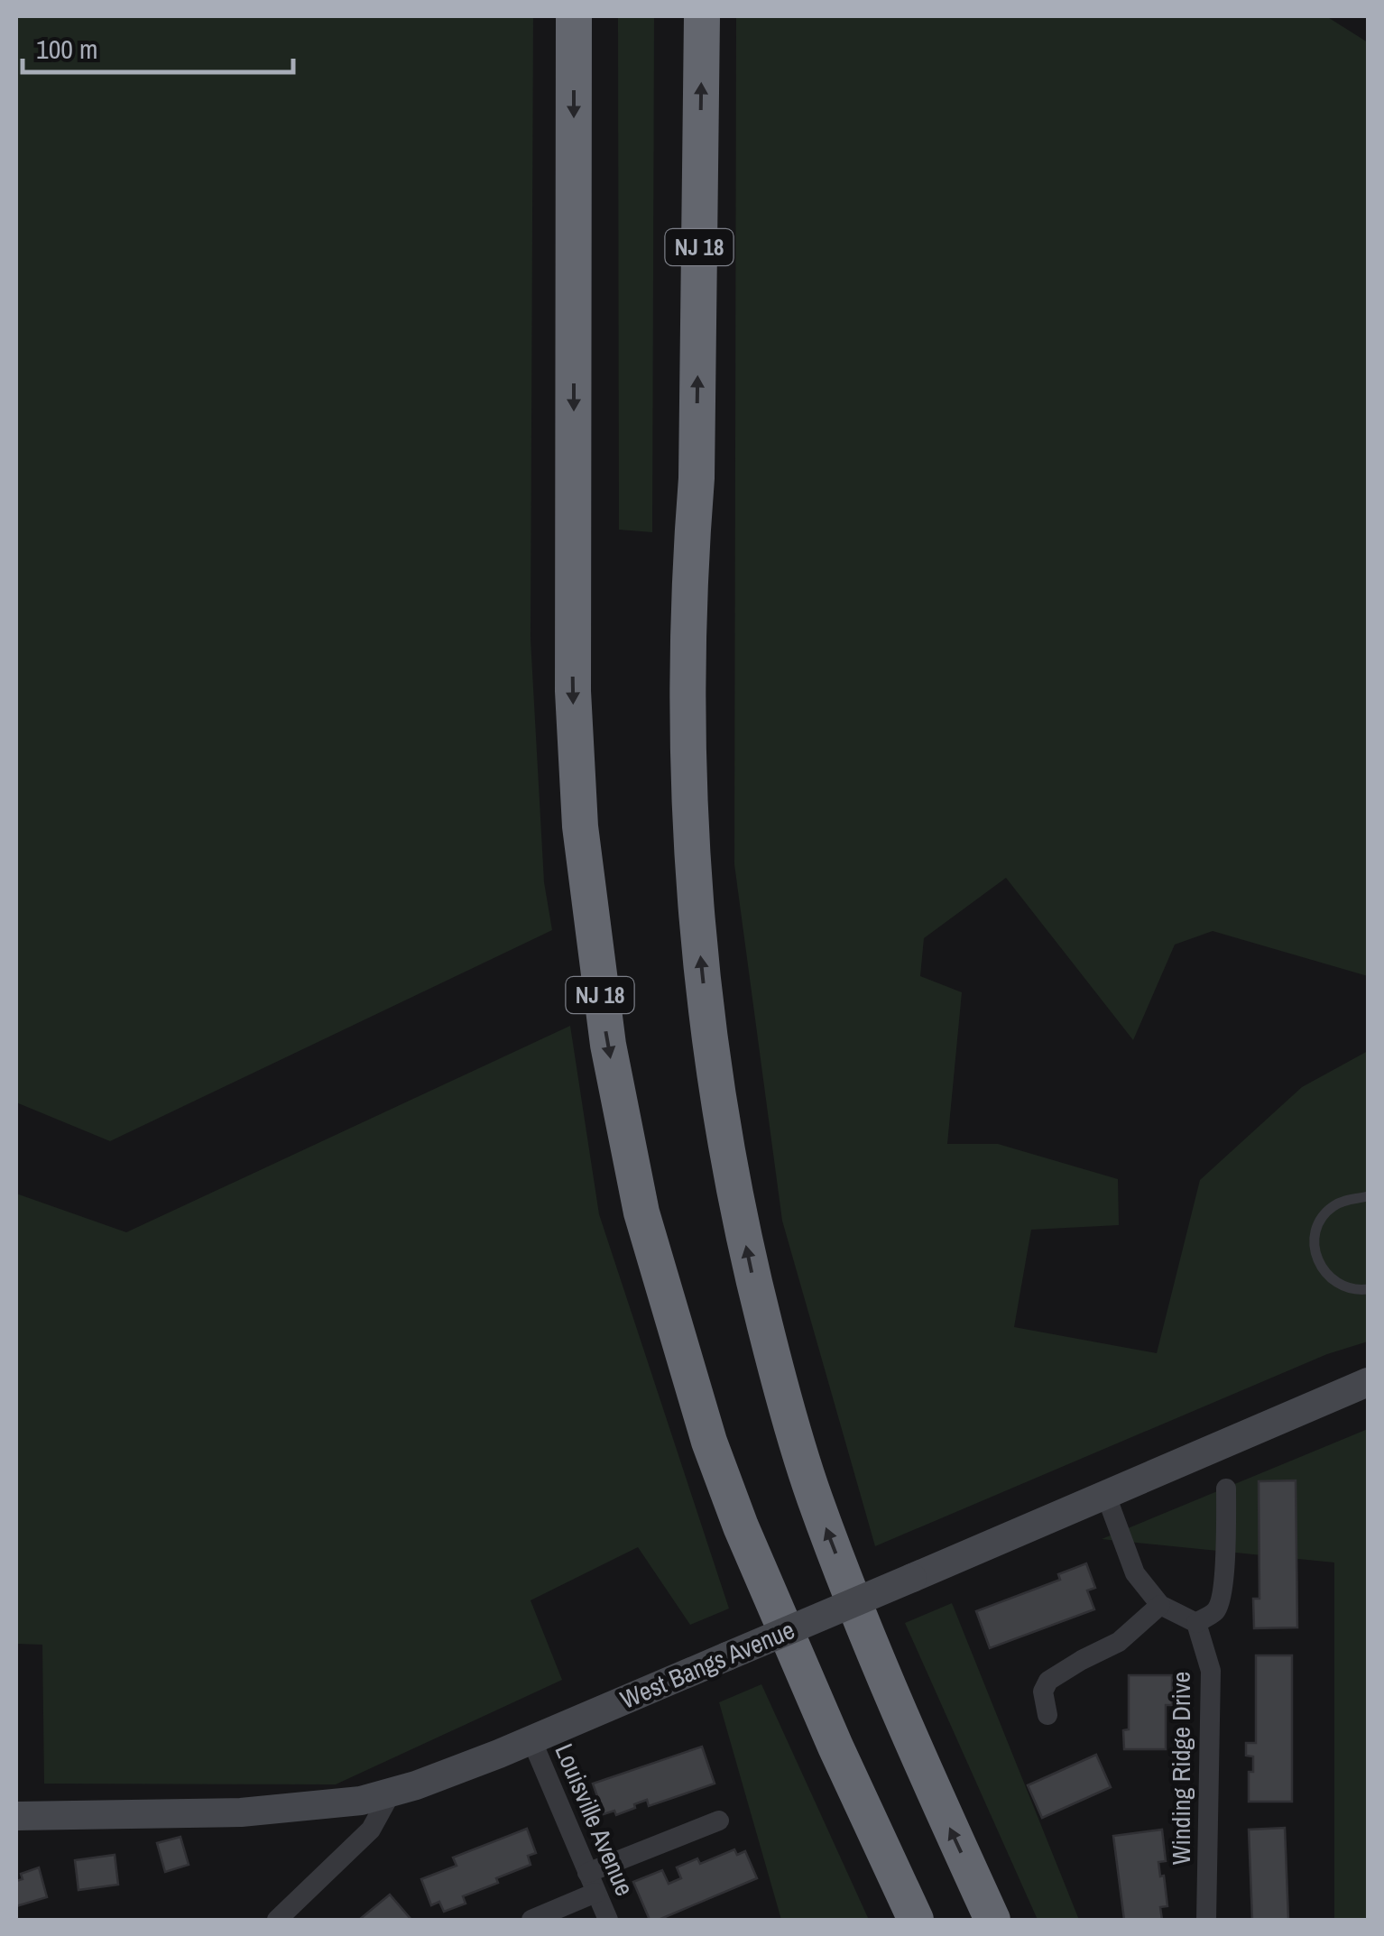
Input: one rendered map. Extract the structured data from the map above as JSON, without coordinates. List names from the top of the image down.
{
  "streets": {
    "highway": ["NJ 18"],
    "street": ["West Bangs Avenue", "Winding Ridge Drive", "Louisville Avenue"]
  },
  "crossings": [
    ["West Bangs Avenue", "Louisville Avenue"]
  ],
  "scale_bar": "100 m"
}
